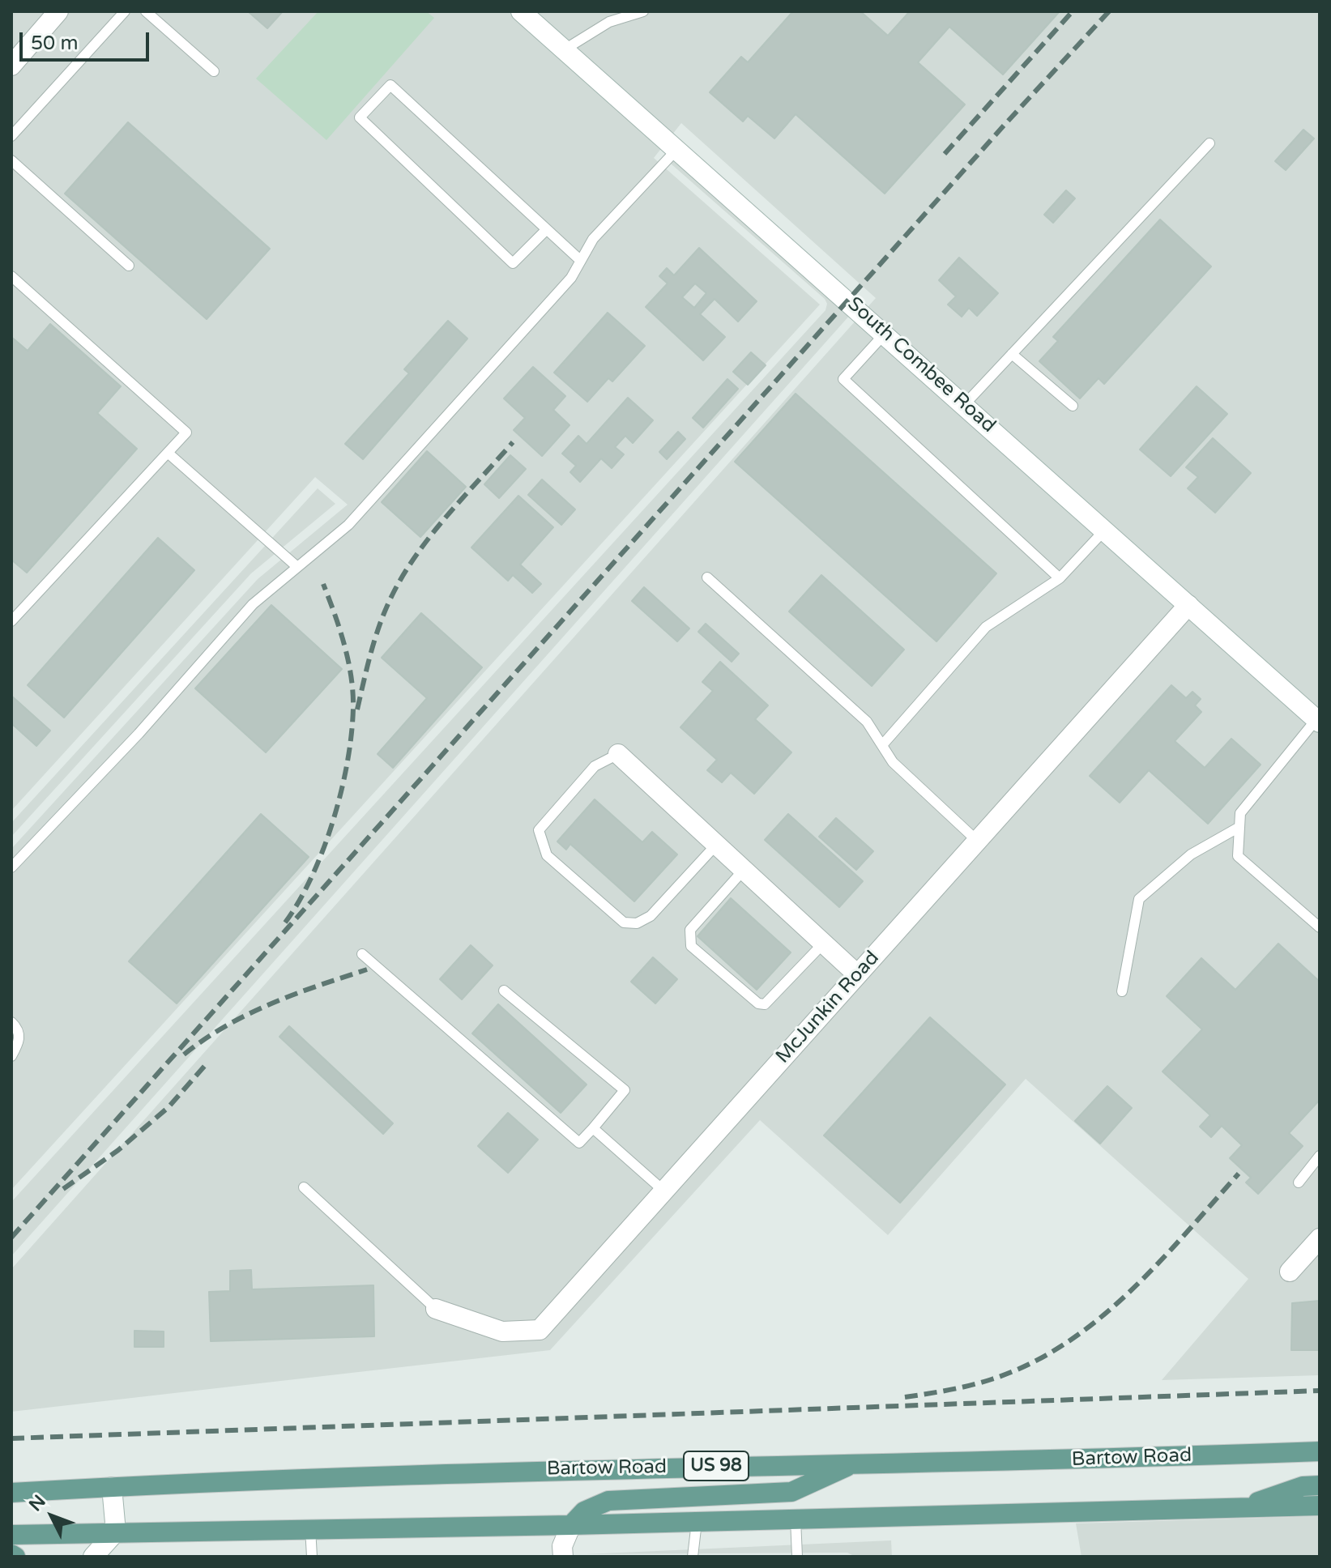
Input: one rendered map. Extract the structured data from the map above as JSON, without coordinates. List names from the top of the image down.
{
  "streets": {
    "main road": ["Bartow Road", "US 98"],
    "street": ["South Combee Road", "McJunkin Road"]
  },
  "crossings": [
    ["South Combee Road", "McJunkin Road"]
  ],
  "scale_bar": "50 m",
  "north": "top left"
}
